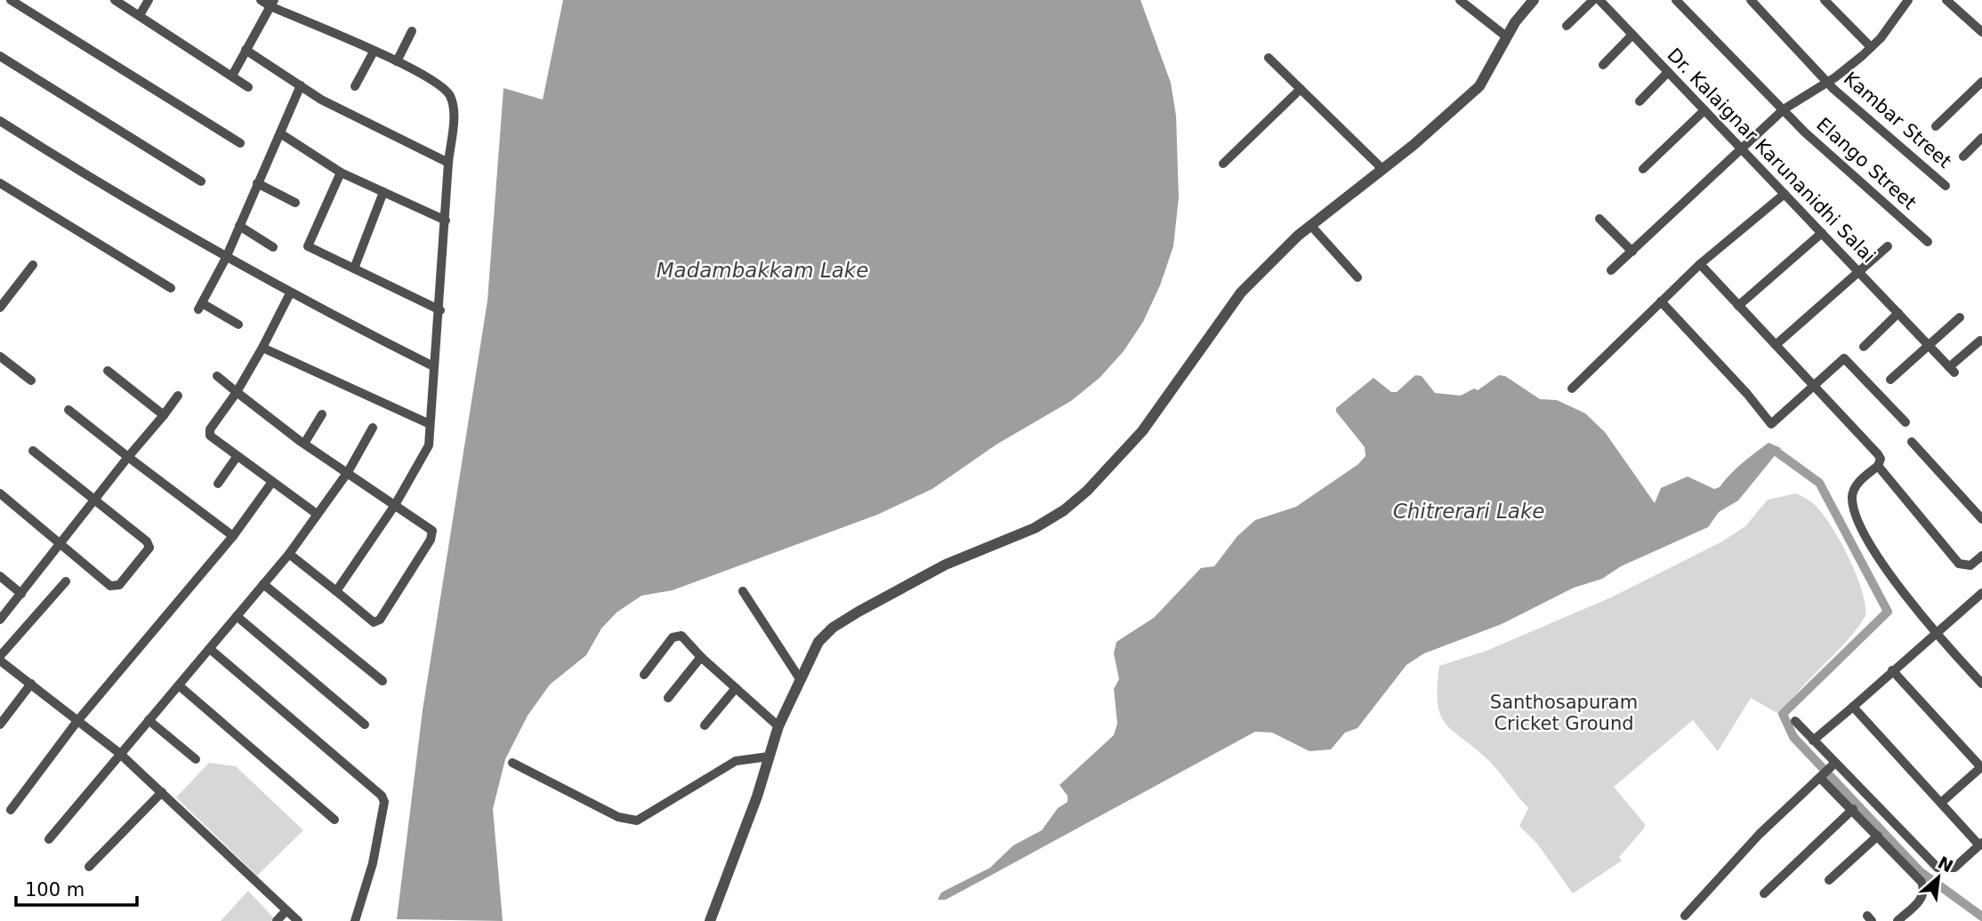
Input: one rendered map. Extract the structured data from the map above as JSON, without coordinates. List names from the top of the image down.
{
  "streets": {
    "street": ["Kambar Street", "Dr. Kalaignar Karunanidhi Salai", "Elango Street"]
  },
  "water": ["Madambakkam Lake", "Chitrerari Lake"],
  "parks": ["Santhosapuram Cricket Ground"],
  "scale_bar": "100 m",
  "north": "top right"
}
